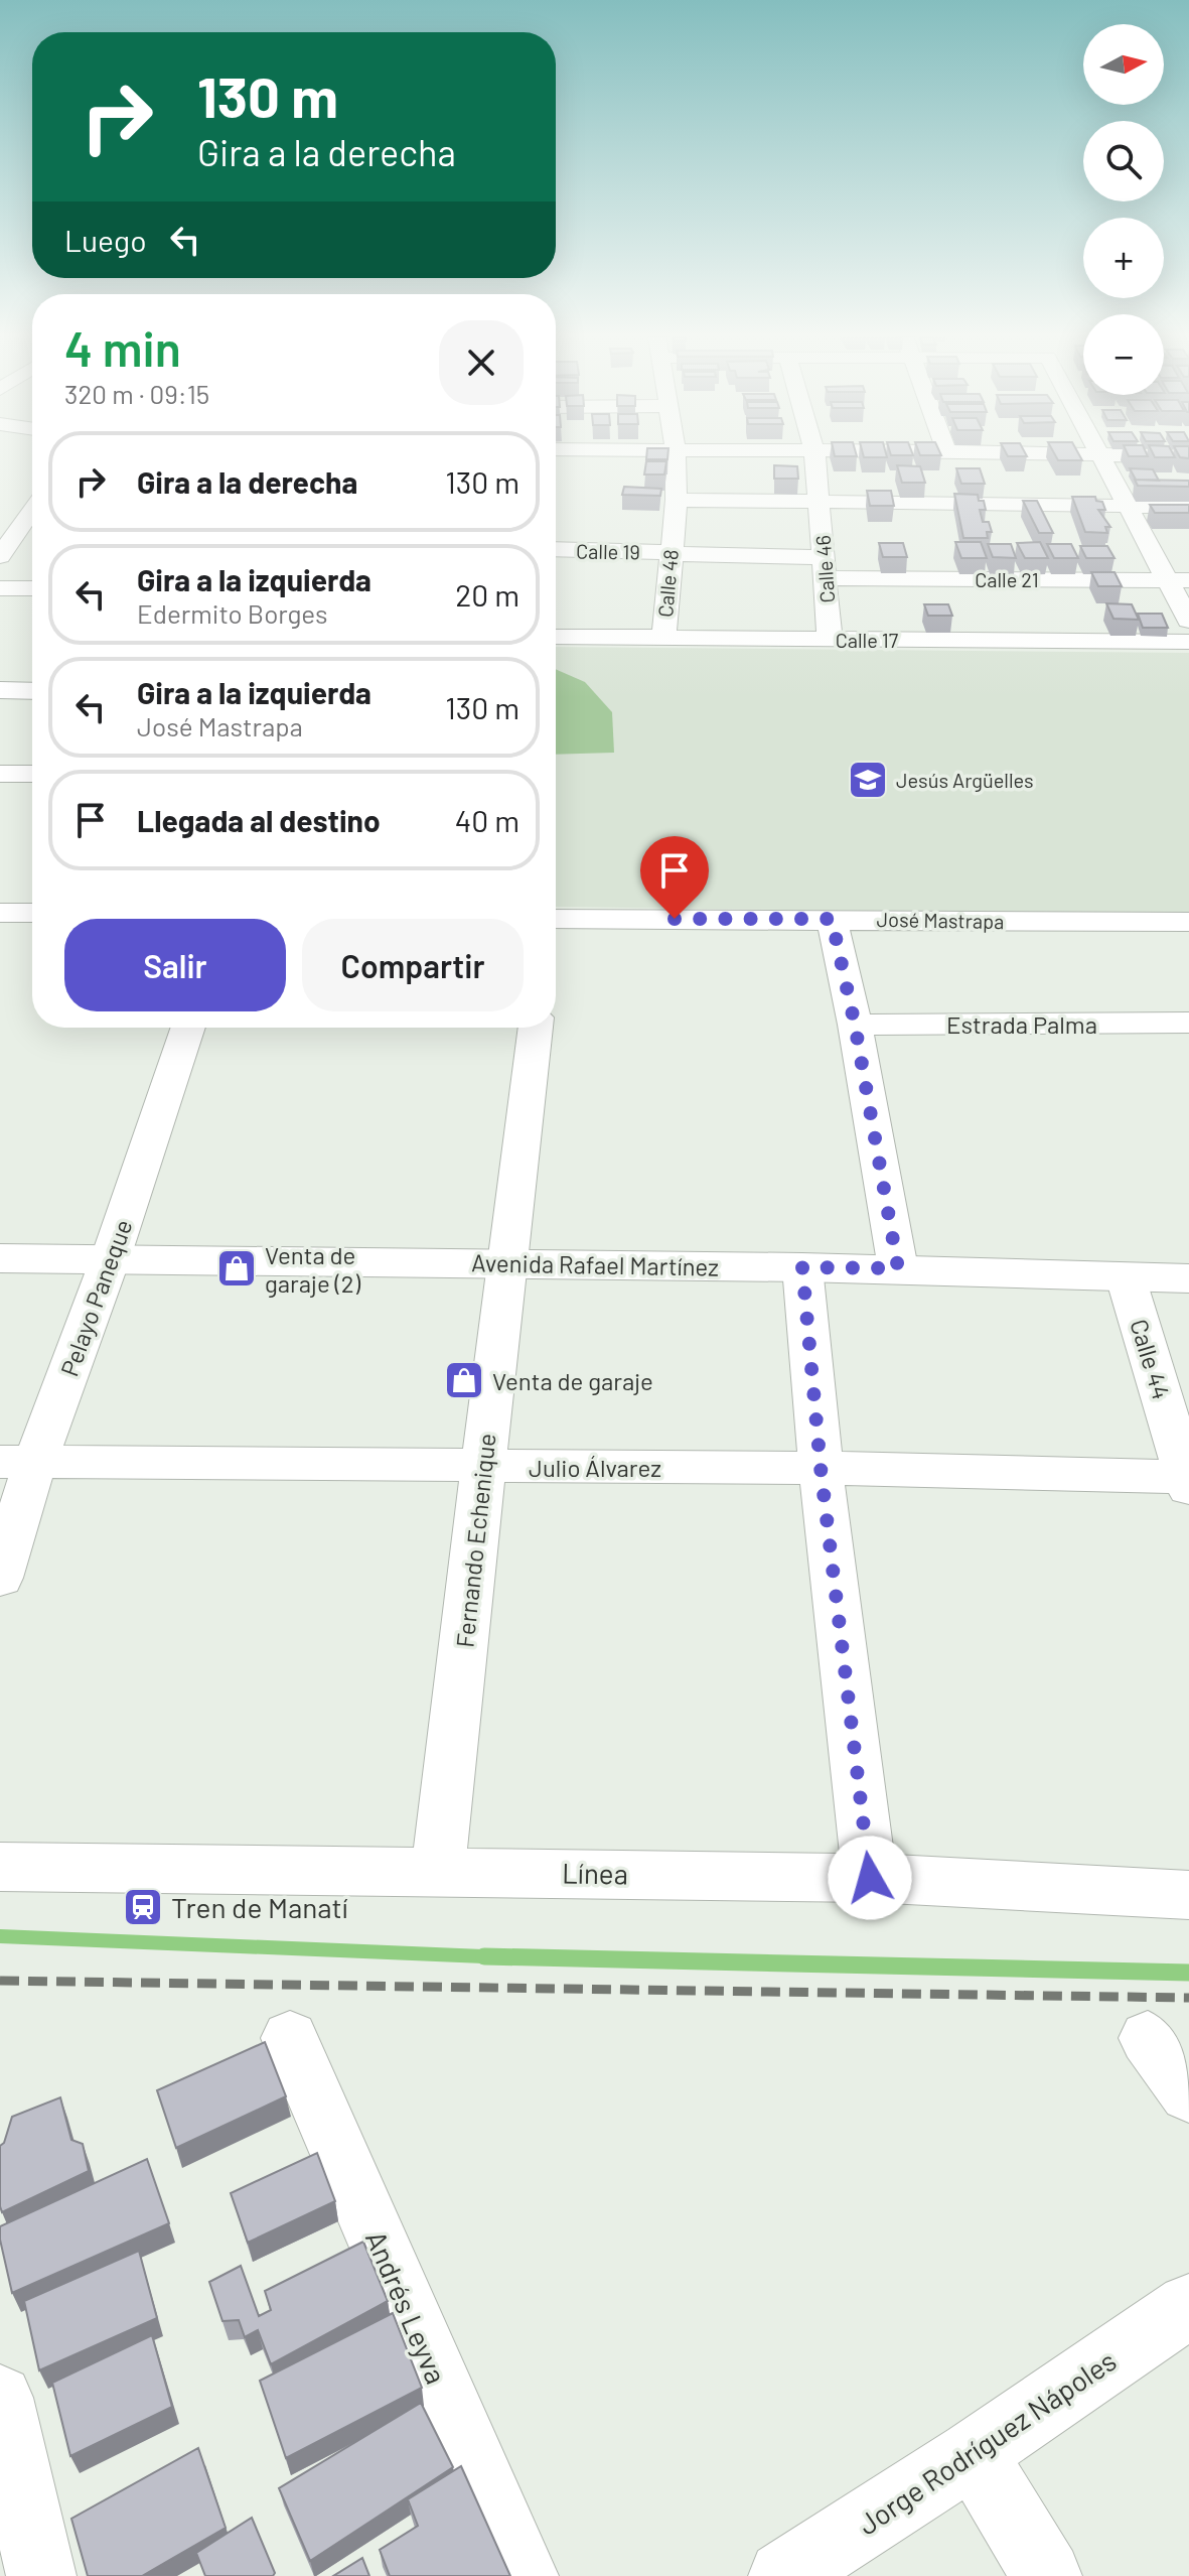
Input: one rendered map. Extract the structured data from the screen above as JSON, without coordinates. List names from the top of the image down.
{
  "streets": {
    "main road": ["Avenida Rafael Martínez"],
    "street": [
      "Calle 19",
      "Calle 46",
      "Calle 21",
      "Calle 48",
      "Calle 17",
      "José Mastrapa",
      "Estrada Palma",
      "Pelayo Paneque",
      "Calle 44",
      "Julio Álvarez",
      "Fernando Echenique",
      "Línea",
      "Andrés Leyva",
      "Jorge Rodríguez Nápoles"
    ]
  },
  "crossings": [
    ["Calle 19", "Calle 46"],
    ["Calle 19", "Calle 21"],
    ["Calle 19", "Calle 48"],
    ["Calle 46", "Calle 21"],
    ["Calle 46", "Calle 17"],
    ["Calle 48", "Calle 17"],
    ["Avenida Rafael Martínez", "Pelayo Paneque"],
    ["Avenida Rafael Martínez", "Calle 44"],
    ["Avenida Rafael Martínez", "Fernando Echenique"],
    ["Pelayo Paneque", "Julio Álvarez"],
    ["Calle 44", "Julio Álvarez"],
    ["Julio Álvarez", "Fernando Echenique"],
    ["Fernando Echenique", "Línea"]
  ],
  "places": {
    "school or university": ["Jesús Argüelles"],
    "shop": ["Venta de garaje (2)", "Venta de garaje"],
    "station": ["Tren de Manatí"]
  },
  "north": "right",
  "page": {
    "map_buttons": ["+", "−"],
    "turn": ["130 m", "Gira a la derecha"],
    "then": "Luego",
    "heading": ["4 min", "320 m · 09:15"],
    "list": [
      {
        "name": "Gira a la derecha",
        "value": "130 m"
      },
      {
        "name": "Gira a la izquierda",
        "note": "Edermito Borges",
        "value": "20 m"
      },
      {
        "name": "Gira a la izquierda",
        "note": "José Mastrapa",
        "value": "130 m"
      },
      {
        "name": "Llegada al destino",
        "value": "40 m"
      }
    ],
    "buttons": ["Salir", "Compartir"]
  }
}
